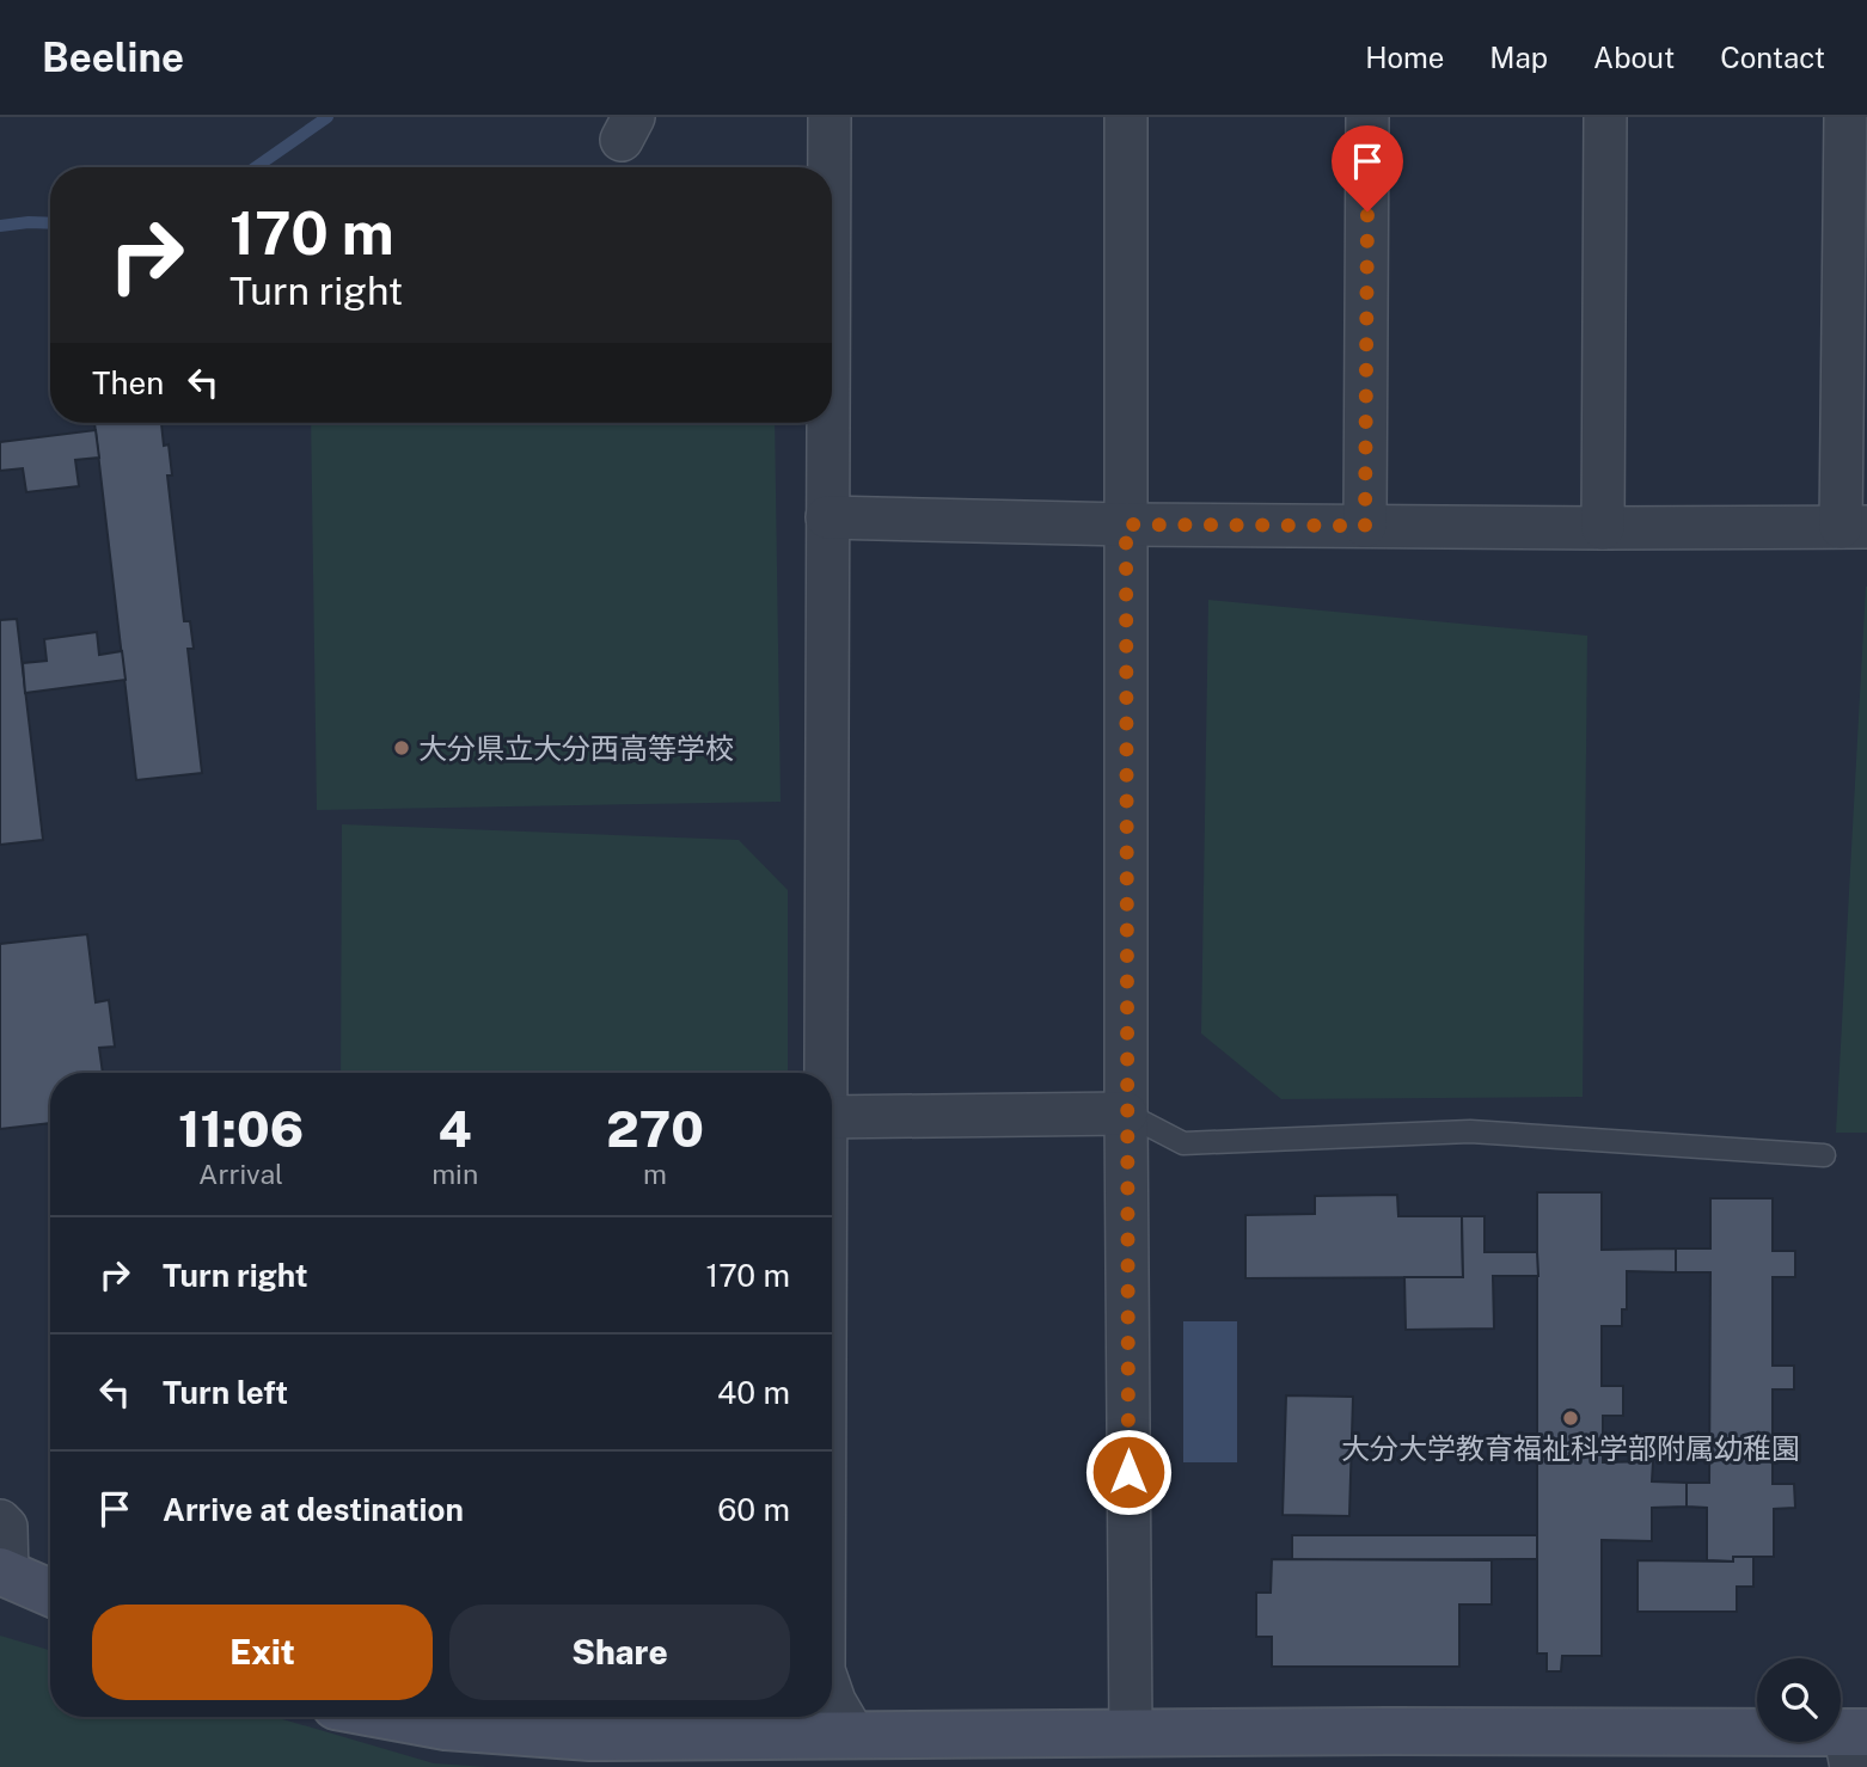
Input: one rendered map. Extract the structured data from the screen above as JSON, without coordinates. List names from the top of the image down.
{
  "places": ["大分県立大分西高等学校", "大分大学教育福祉科学部附属幼稚園"],
  "page": {
    "header": "Beeline",
    "nav": [
      "Home",
      "Map",
      "About",
      "Contact"
    ],
    "turn": ["170 m", "Turn right"],
    "then": "Then",
    "eta": [
      "11:06",
      "Arrival",
      "4",
      "min",
      "270",
      "m"
    ],
    "list": [
      {
        "name": "Turn right",
        "value": "170 m"
      },
      {
        "name": "Turn left",
        "value": "40 m"
      },
      {
        "name": "Arrive at destination",
        "value": "60 m"
      }
    ],
    "buttons": ["Exit", "Share"]
  }
}
